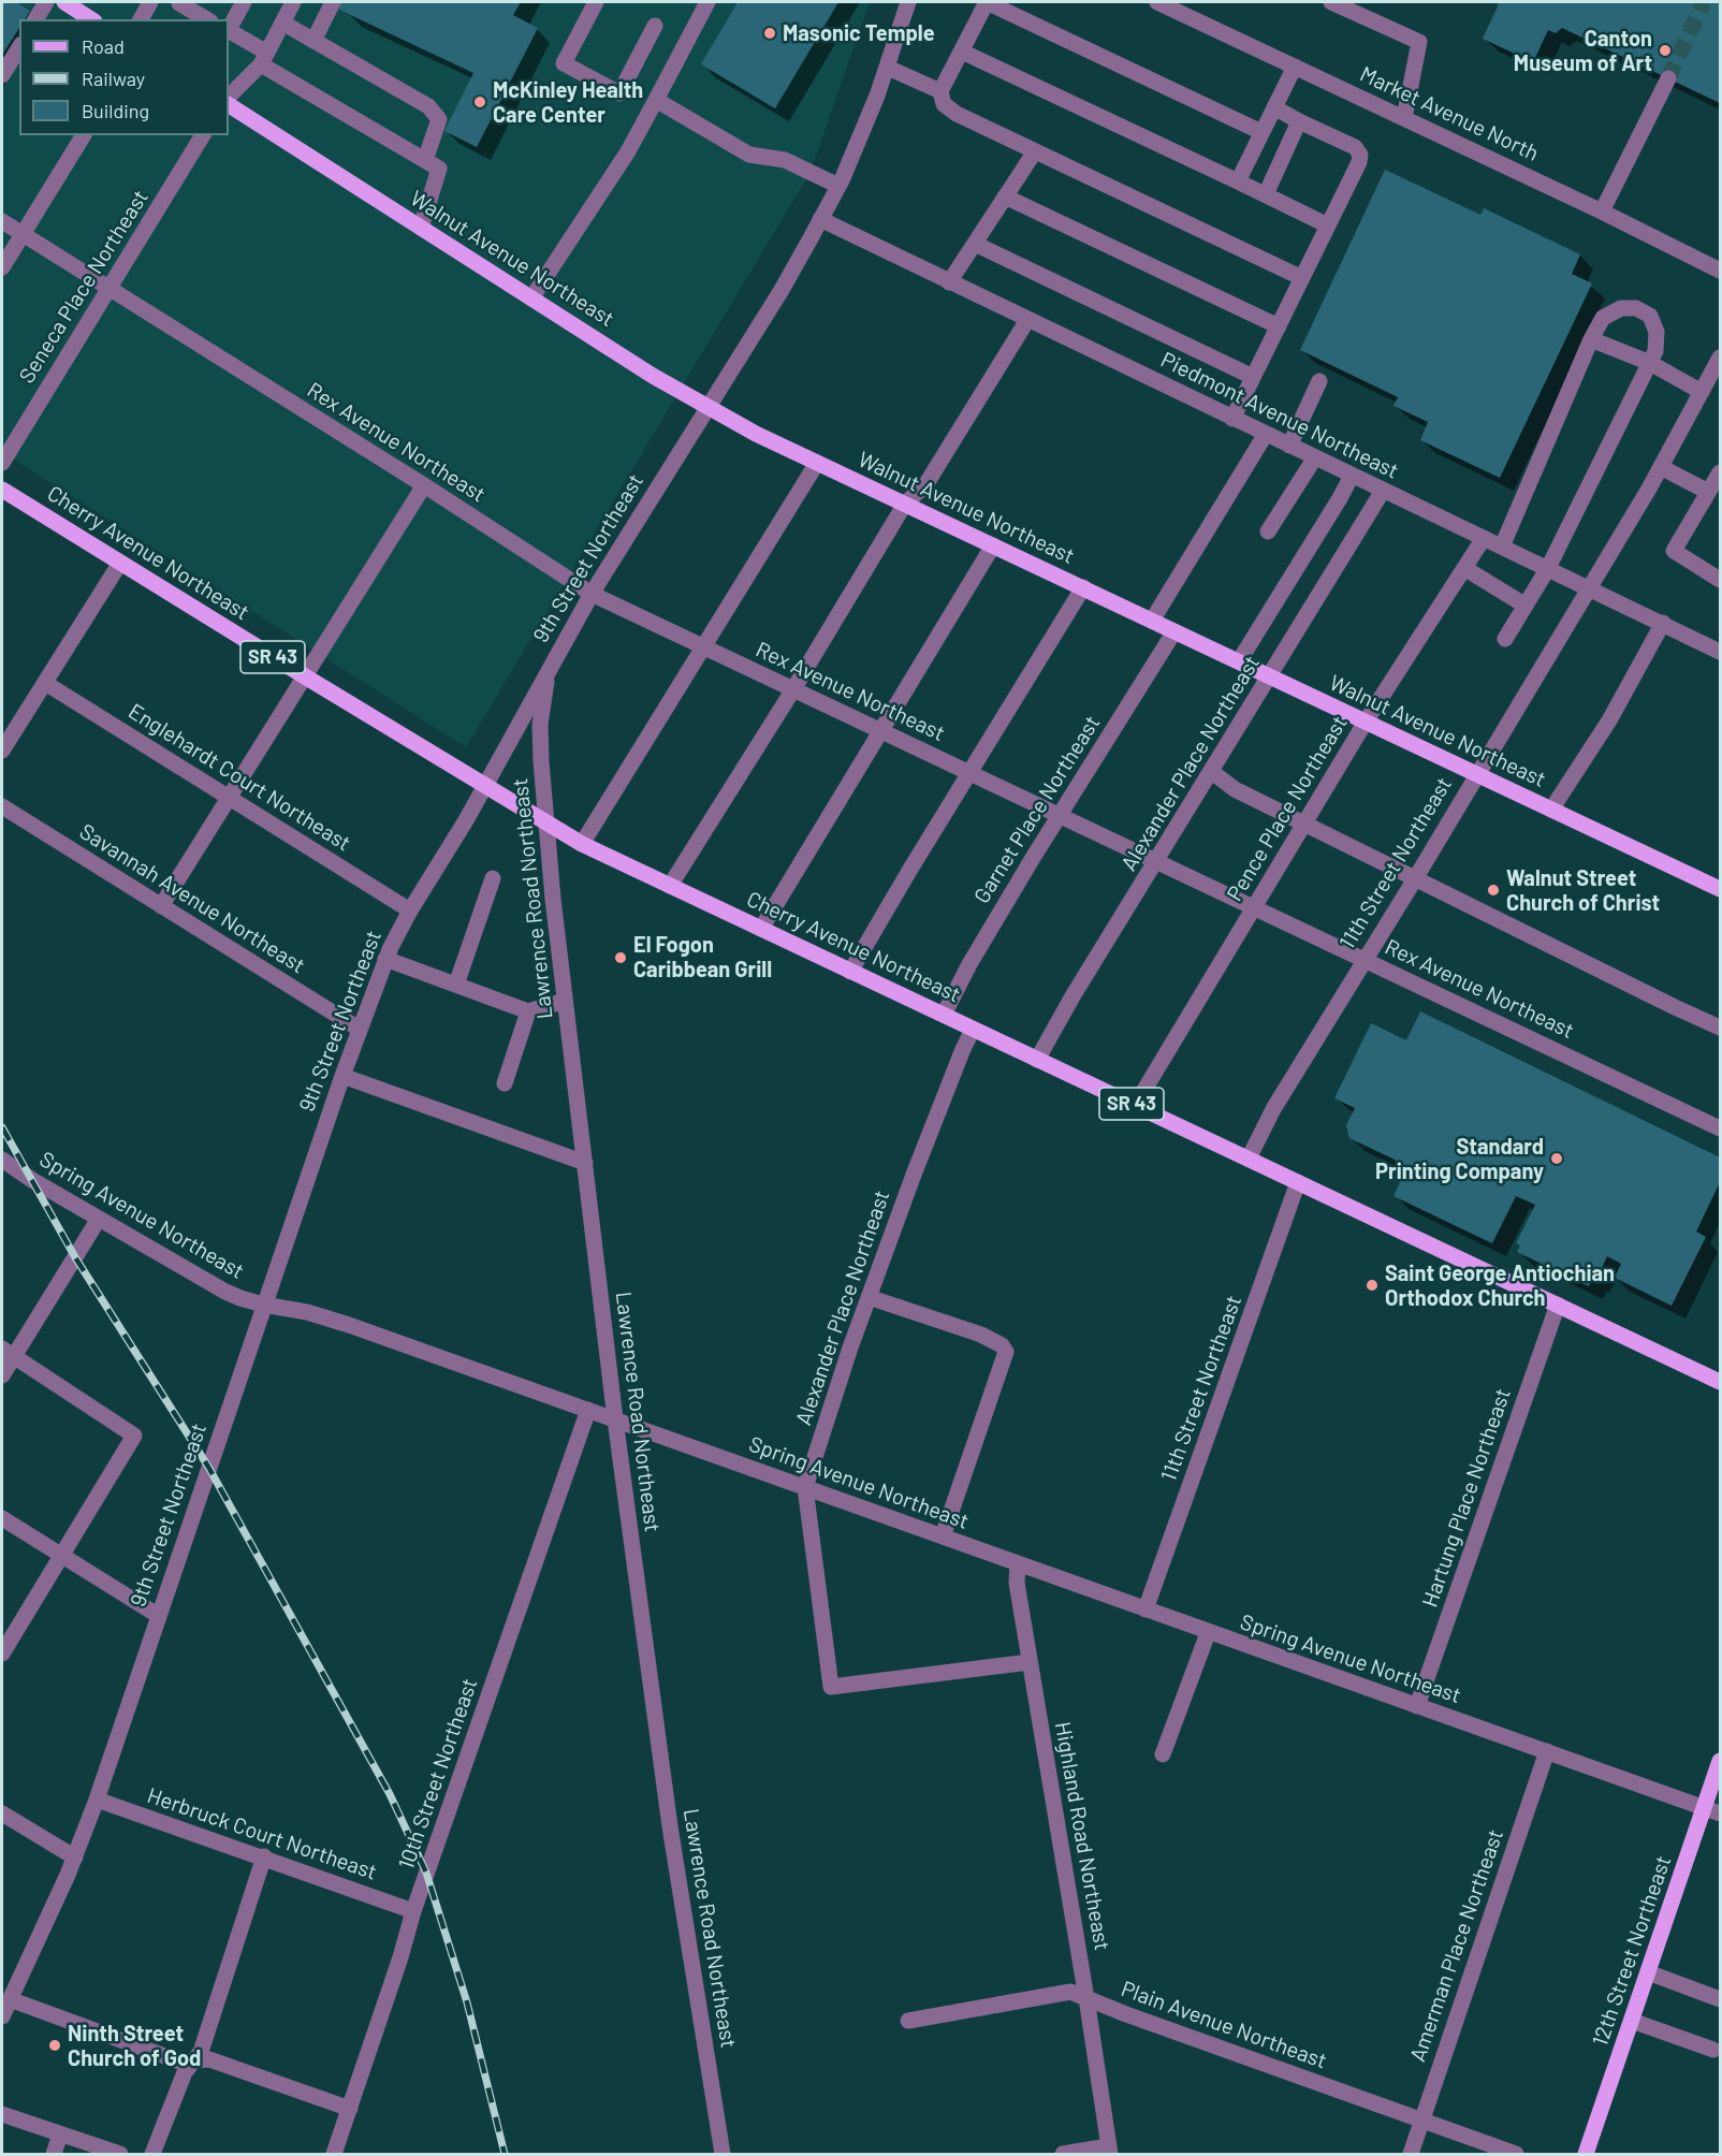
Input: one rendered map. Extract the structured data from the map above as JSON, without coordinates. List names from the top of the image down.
{
  "streets": {
    "main road": [
      "Walnut Avenue Northeast",
      "Cherry Avenue Northeast",
      "SR 43",
      "12th Street Northeast"
    ],
    "street": [
      "Market Avenue North",
      "Seneca Place Northeast",
      "Piedmont Avenue Northeast",
      "Rex Avenue Northeast",
      "9th Street Northeast",
      "Alexander Place Northeast",
      "Englehardt Court Northeast",
      "Pence Place Northeast",
      "Garnet Place Northeast",
      "11th Street Northeast",
      "Savannah Avenue Northeast",
      "Lawrence Road Northeast",
      "Spring Avenue Northeast",
      "Hartung Place Northeast",
      "10th Street Northeast",
      "Herbruck Court Northeast",
      "Highland Road Northeast",
      "Amerman Place Northeast",
      "Plain Avenue Northeast"
    ]
  },
  "crossings": [
    ["Walnut Avenue Northeast", "9th Street Northeast"],
    ["Walnut Avenue Northeast", "Alexander Place Northeast"],
    ["Walnut Avenue Northeast", "Pence Place Northeast"],
    ["Walnut Avenue Northeast", "Garnet Place Northeast"],
    ["Walnut Avenue Northeast", "11th Street Northeast"],
    ["Seneca Place Northeast", "Rex Avenue Northeast"],
    ["Piedmont Avenue Northeast", "9th Street Northeast"],
    ["Piedmont Avenue Northeast", "Alexander Place Northeast"],
    ["Piedmont Avenue Northeast", "Pence Place Northeast"],
    ["Piedmont Avenue Northeast", "11th Street Northeast"],
    ["Rex Avenue Northeast", "9th Street Northeast"],
    ["Rex Avenue Northeast", "Alexander Place Northeast"],
    ["Rex Avenue Northeast", "Pence Place Northeast"],
    ["Rex Avenue Northeast", "Garnet Place Northeast"],
    ["Rex Avenue Northeast", "11th Street Northeast"],
    ["Cherry Avenue Northeast", "9th Street Northeast"],
    ["Cherry Avenue Northeast", "Alexander Place Northeast"],
    ["Cherry Avenue Northeast", "Pence Place Northeast"],
    ["Cherry Avenue Northeast", "Garnet Place Northeast"],
    ["Cherry Avenue Northeast", "11th Street Northeast"],
    ["Cherry Avenue Northeast", "Lawrence Road Northeast"],
    ["Cherry Avenue Northeast", "Hartung Place Northeast"],
    ["9th Street Northeast", "Englehardt Court Northeast"],
    ["9th Street Northeast", "Savannah Avenue Northeast"],
    ["9th Street Northeast", "Lawrence Road Northeast"],
    ["9th Street Northeast", "Spring Avenue Northeast"],
    ["9th Street Northeast", "Herbruck Court Northeast"],
    ["Alexander Place Northeast", "Spring Avenue Northeast"],
    ["Alexander Place Northeast", "Highland Road Northeast"],
    ["11th Street Northeast", "Spring Avenue Northeast"],
    ["Lawrence Road Northeast", "Spring Avenue Northeast"],
    ["Spring Avenue Northeast", "Hartung Place Northeast"],
    ["Spring Avenue Northeast", "10th Street Northeast"],
    ["Spring Avenue Northeast", "Highland Road Northeast"],
    ["Spring Avenue Northeast", "Amerman Place Northeast"],
    ["Spring Avenue Northeast", "12th Street Northeast"],
    ["10th Street Northeast", "Herbruck Court Northeast"],
    ["Highland Road Northeast", "Plain Avenue Northeast"],
    ["Amerman Place Northeast", "Plain Avenue Northeast"]
  ],
  "places": [
    "Masonic Temple",
    "Canton Museum of Art",
    "McKinley Health Care Center",
    "Walnut Street Church of Christ",
    "El Fogon Caribbean Grill",
    "Standard Printing Company",
    "Saint George Antiochian Orthodox Church",
    "Ninth Street Church of God"
  ],
  "legend": ["Road", "Railway", "Building"]
}
